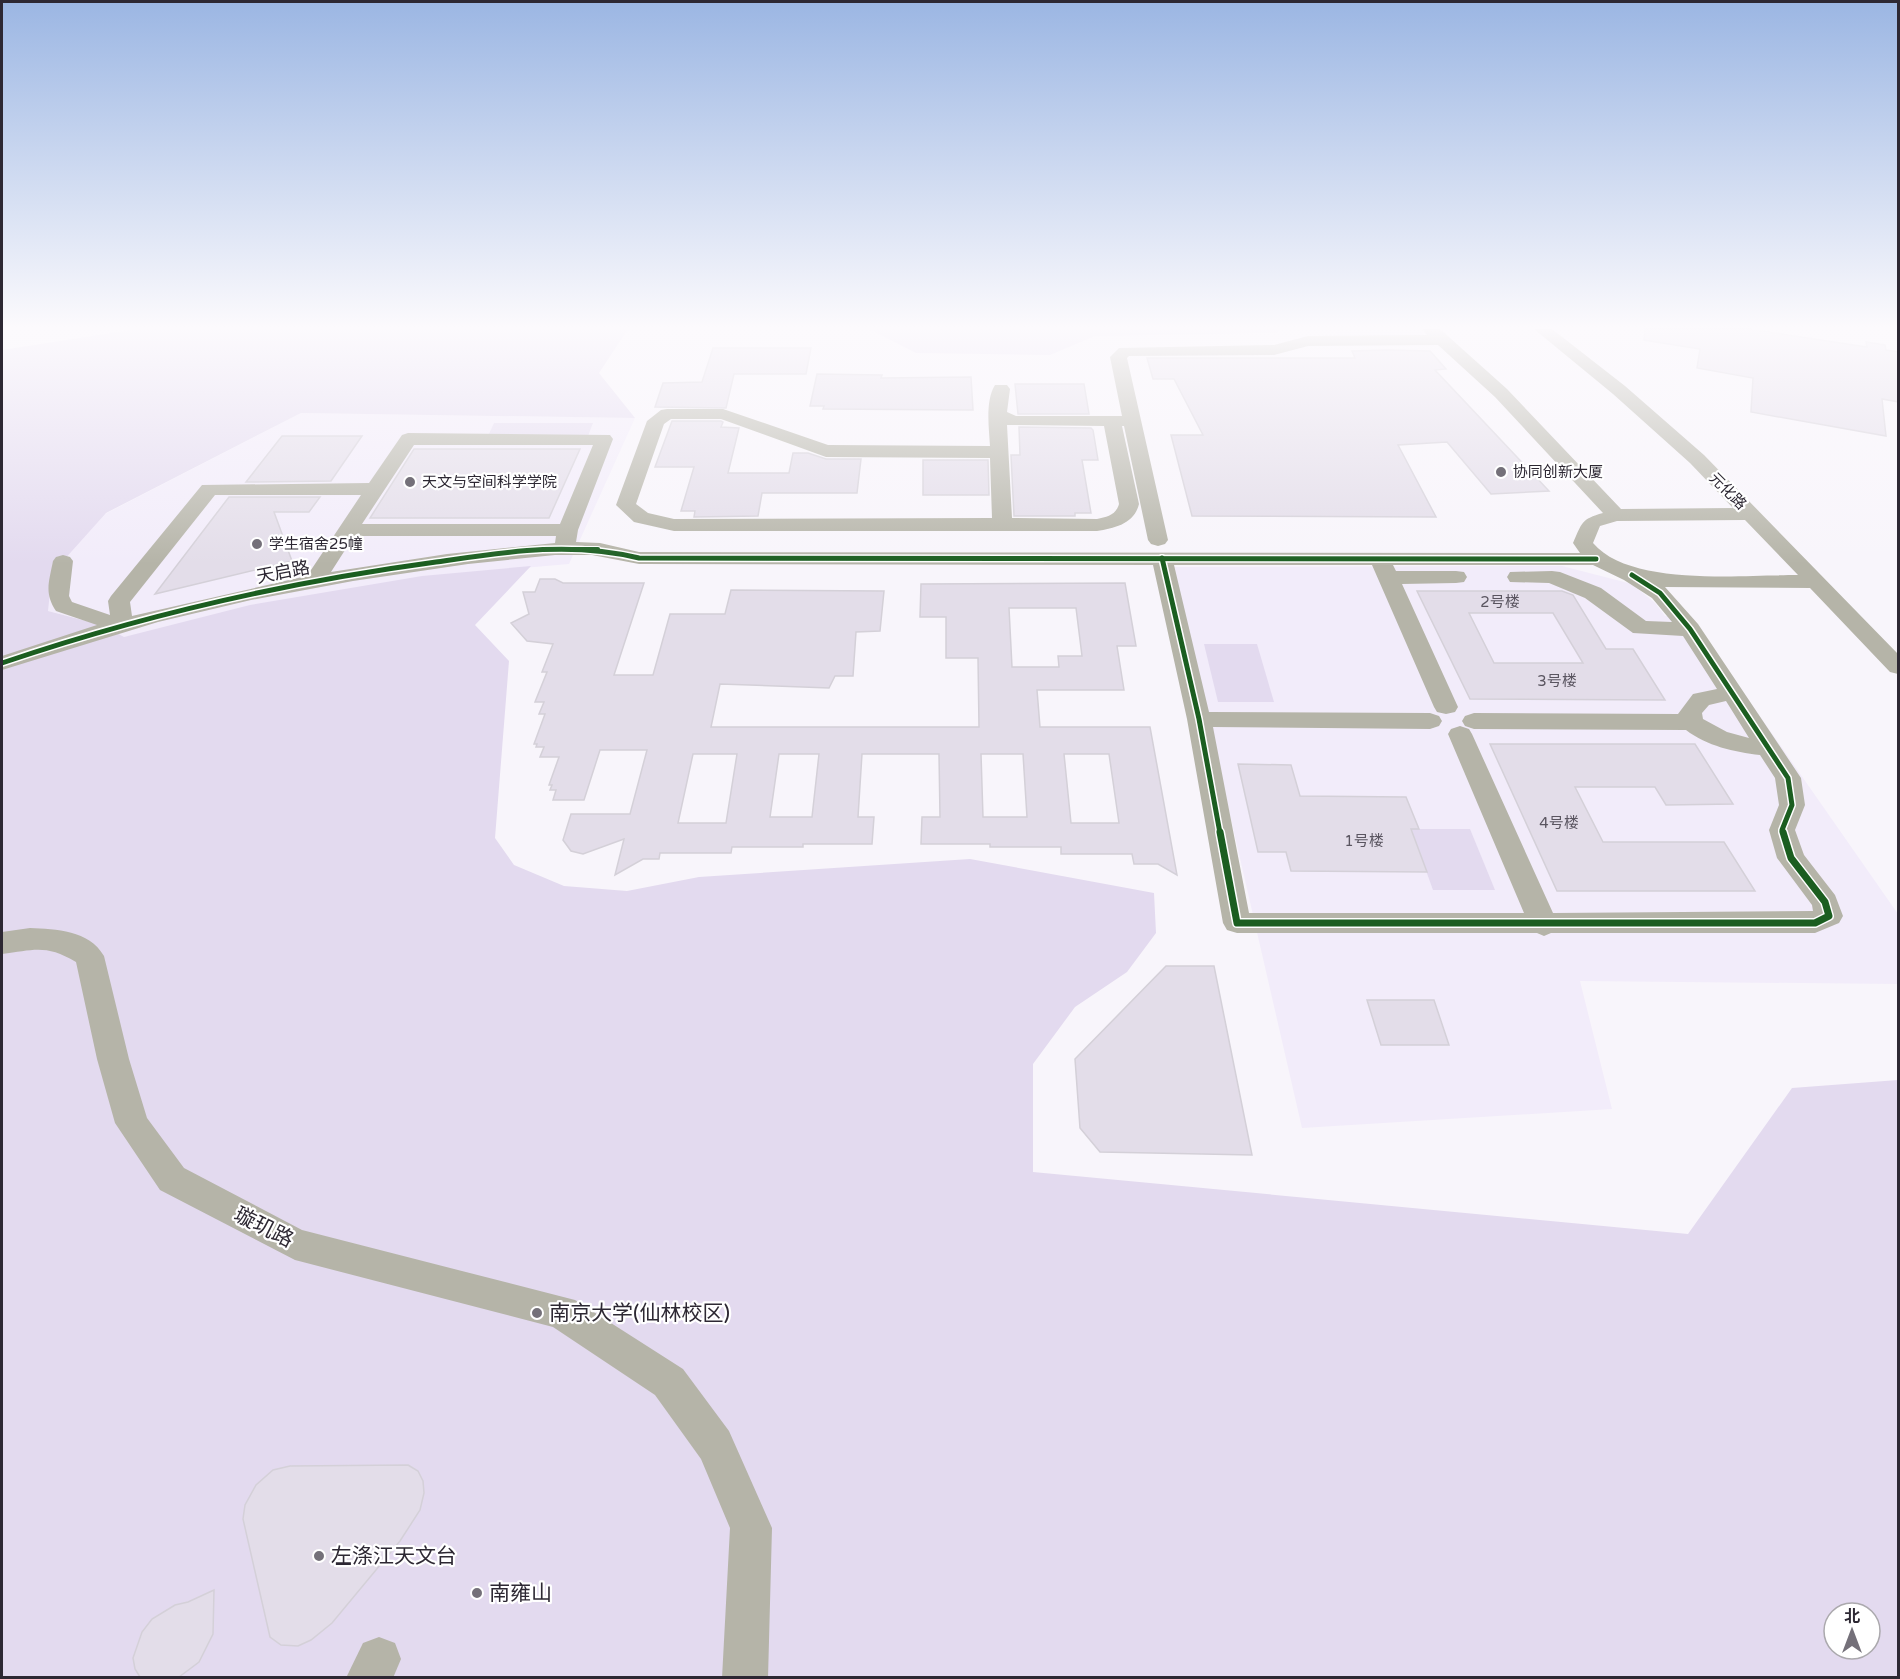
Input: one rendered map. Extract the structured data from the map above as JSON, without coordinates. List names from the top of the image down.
{
  "streets": {
    "street": ["元化路", "天启路", "璇玑路"]
  },
  "places": [
    "协同创新大厦",
    "天文与空间科学学院",
    "学生宿舍25幢",
    "南京大学(仙林校区)",
    "左涤江天文台",
    "南雍山"
  ],
  "house_numbers": [
    "2号楼",
    "3号楼",
    "4号楼",
    "1号楼"
  ],
  "north": "top"
}
